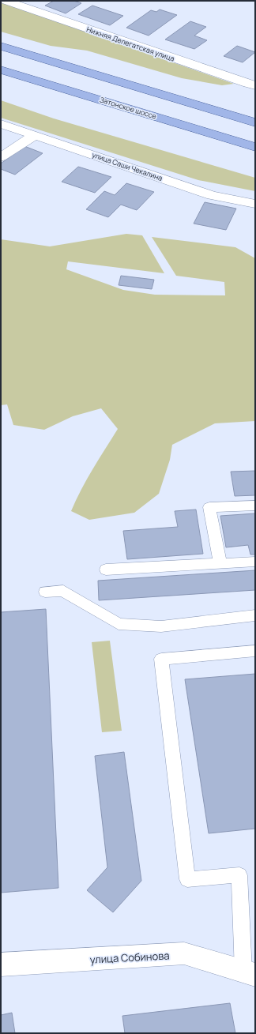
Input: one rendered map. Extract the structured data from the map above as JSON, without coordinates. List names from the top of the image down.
{
  "streets": {
    "main road": ["Затонское шоссе"],
    "street": ["Нижняя Делегатская улица", "улица Саши Чекалина", "улица Собинова"]
  }
}
